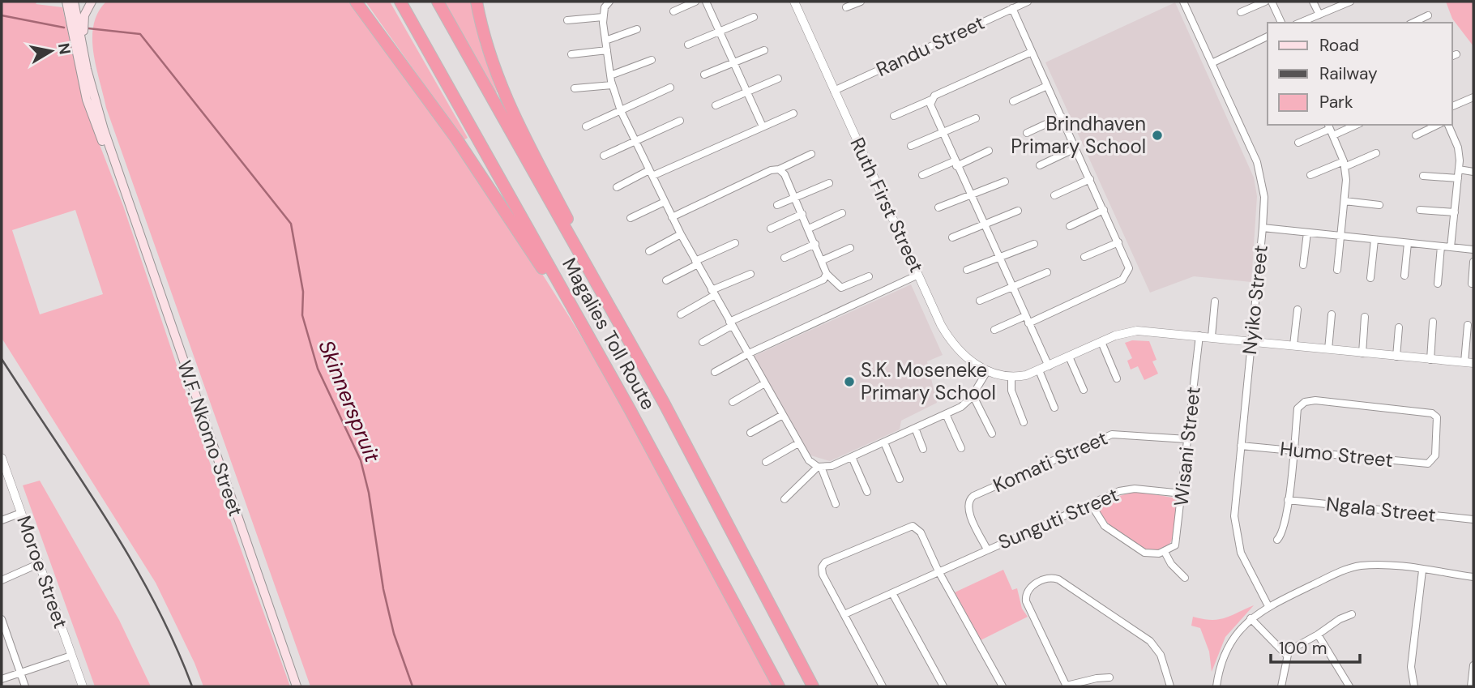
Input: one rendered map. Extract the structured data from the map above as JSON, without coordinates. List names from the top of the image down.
{
  "streets": {
    "highway": ["Magalies Toll Route"],
    "main road": ["W.F. Nkomo Street"],
    "street": [
      "Randu Street",
      "Ruth First Street",
      "Nyiko Street",
      "Wisani Street",
      "Humo Street",
      "Komati Street",
      "Ngala Street",
      "Sunguti Street",
      "Moroe Street"
    ]
  },
  "crossings": [
    ["Randu Street", "Ruth First Street"],
    ["Ruth First Street", "Nyiko Street"],
    ["Ruth First Street", "Wisani Street"],
    ["Nyiko Street", "Humo Street"],
    ["Wisani Street", "Komati Street"],
    ["Wisani Street", "Sunguti Street"],
    ["Komati Street", "Sunguti Street"]
  ],
  "water": ["Skinnerspruit"],
  "places": ["Brindhaven Primary School", "S.K. Moseneke Primary School"],
  "legend": ["Road", "Railway", "Park"],
  "scale_bar": "100 m",
  "north": "right"
}
